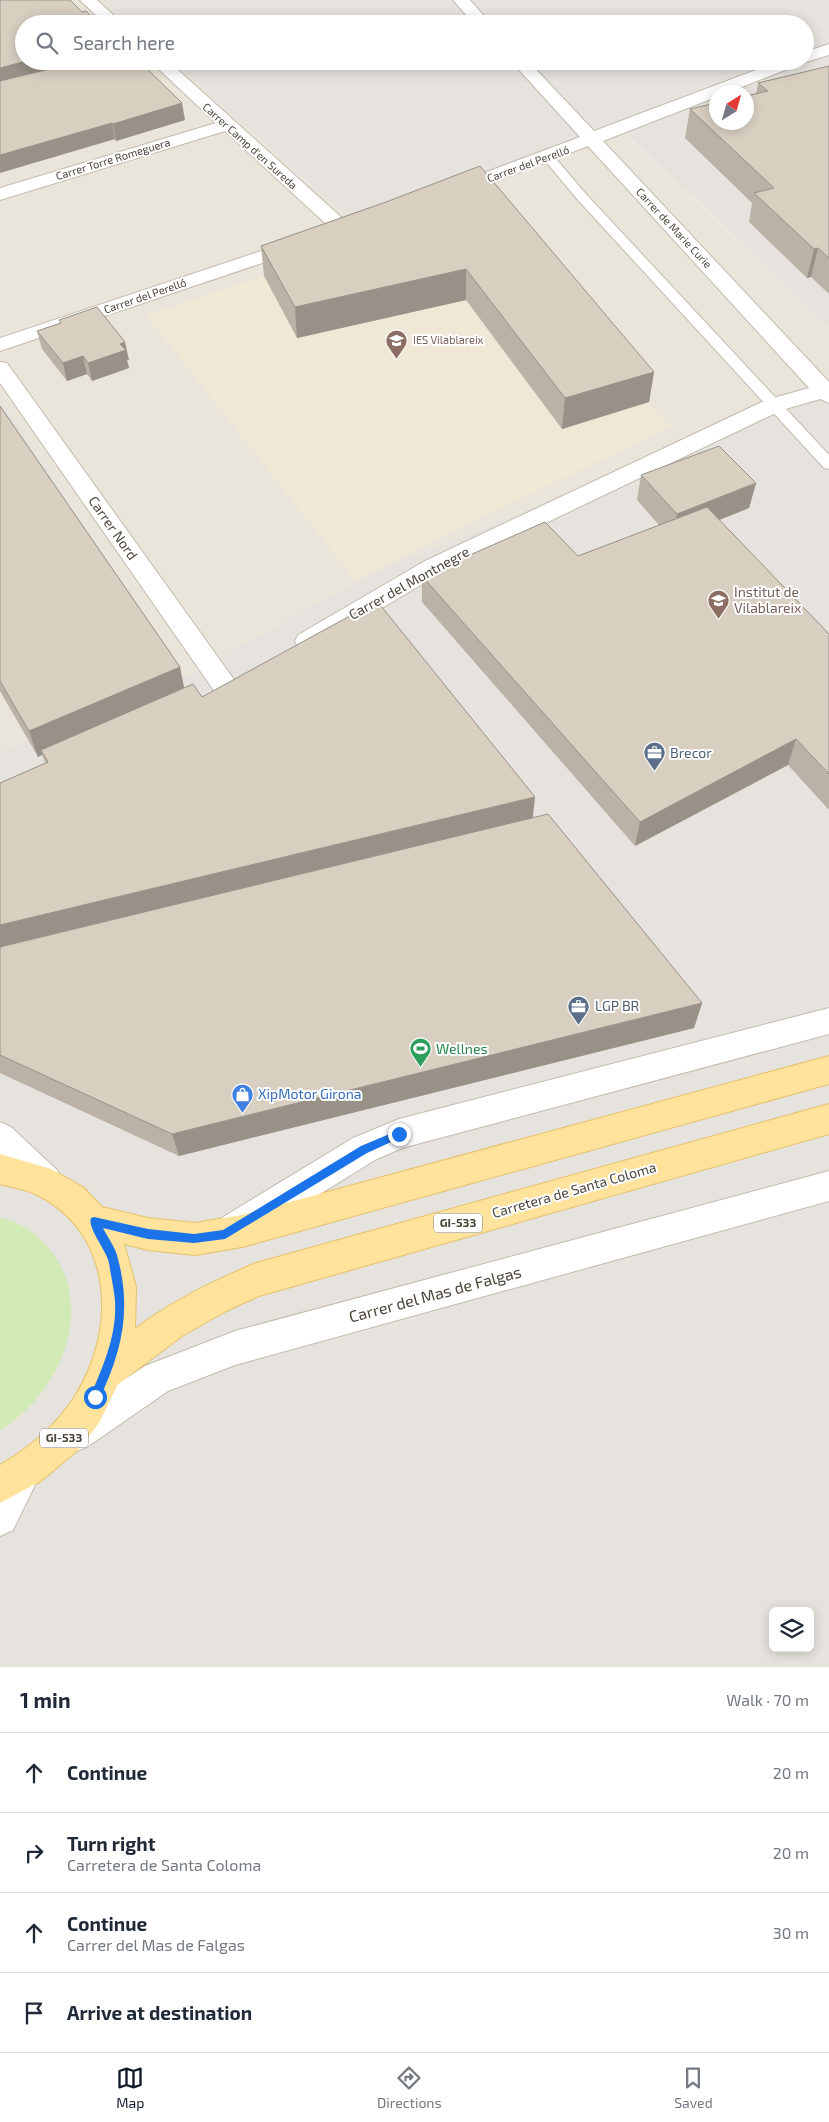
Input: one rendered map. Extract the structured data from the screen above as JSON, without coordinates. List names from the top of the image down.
{
  "streets": {
    "main road": ["Carretera de Santa Coloma", "GI-533"],
    "street": [
      "Carrer Camp d'en Sureda",
      "Carrer Torre Romeguera",
      "Carrer del Perelló",
      "Carrer de Marie Curie",
      "Carrer Nord",
      "Carrer del Montnegre",
      "Carrer del Mas de Falgas"
    ]
  },
  "crossings": [
    ["Carrer Camp d'en Sureda", "Carrer Torre Romeguera"],
    ["Carrer Camp d'en Sureda", "Carrer del Perelló"],
    ["Carrer del Perelló", "Carrer de Marie Curie"],
    ["Carrer de Marie Curie", "Carrer del Montnegre"],
    ["Carretera de Santa Coloma", "GI-533"],
    ["GI-533", "Carrer del Mas de Falgas"]
  ],
  "places": {
    "school or university": ["IES Vilablareix", "Institut de Vilablareix"],
    "office": ["Brecor", "LGP BR"],
    "sports": ["Wellnes"],
    "shop": ["XipMotor Girona"]
  },
  "north": "top right",
  "page": {
    "search": "Search here",
    "heading": ["1 min", "Walk · 70 m"],
    "list": [
      ["Continue", "20 m"],
      ["Turn right", "Carretera de Santa Coloma", "20 m"],
      ["Continue", "Carrer del Mas de Falgas", "30 m"],
      "Arrive at destination"
    ],
    "nav": ["Map", "Directions", "Saved"]
  }
}
